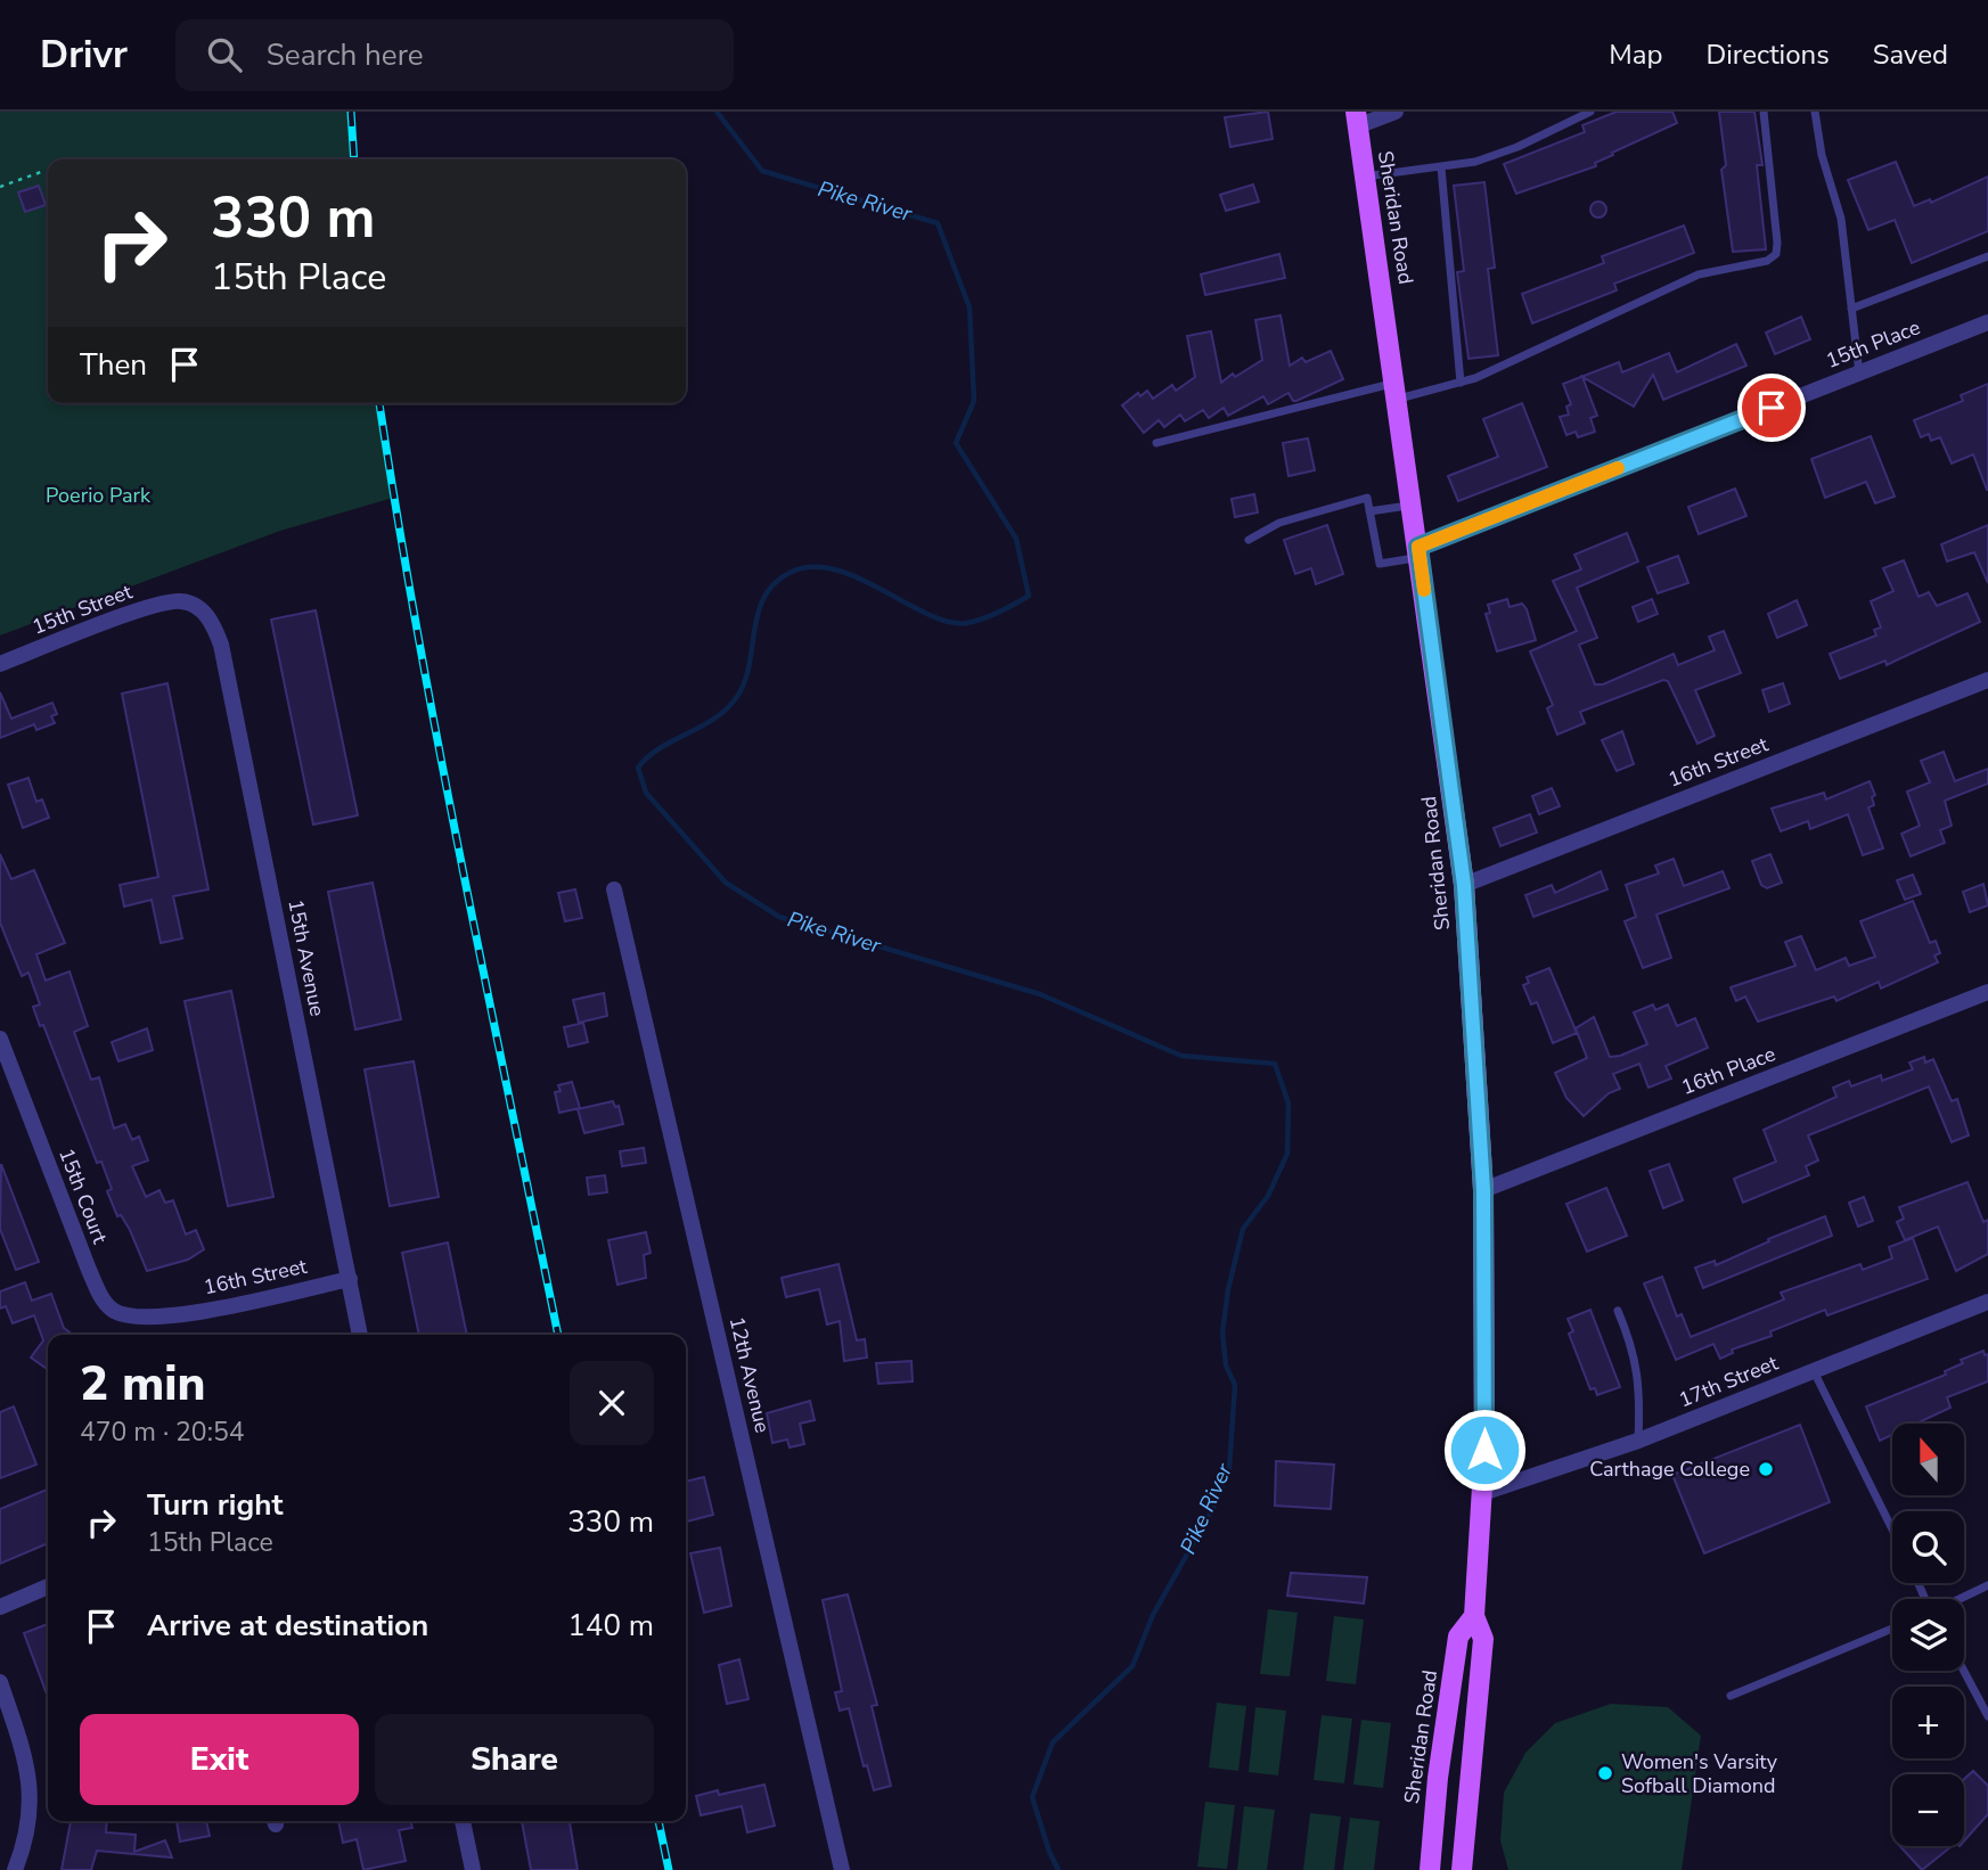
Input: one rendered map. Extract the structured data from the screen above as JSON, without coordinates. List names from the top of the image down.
{
  "streets": {
    "main road": ["Sheridan Road"],
    "street": [
      "15th Place",
      "15th Street",
      "16th Street",
      "15th Avenue",
      "16th Place",
      "15th Court",
      "12th Avenue",
      "17th Street"
    ]
  },
  "crossings": [
    ["Sheridan Road", "15th Place"],
    ["Sheridan Road", "16th Street"],
    ["Sheridan Road", "16th Place"],
    ["Sheridan Road", "17th Street"],
    ["15th Street", "15th Avenue"],
    ["16th Street", "15th Avenue"],
    ["16th Street", "15th Court"]
  ],
  "water": ["Pike River"],
  "parks": ["Poerio Park"],
  "places": ["Carthage College", "Women's Varsity Sofball Diamond"],
  "north": "top",
  "page": {
    "header": "Drivr",
    "search": "Search here",
    "nav": ["Map", "Directions", "Saved"],
    "turn": ["330 m", "15th Place"],
    "then": "Then",
    "heading": ["2 min", "470 m · 20:54"],
    "map_buttons": ["+", "−"],
    "list": [
      {
        "name": "Turn right",
        "note": "15th Place",
        "value": "330 m"
      },
      {
        "name": "Arrive at destination",
        "value": "140 m"
      }
    ],
    "buttons": ["Exit", "Share"]
  }
}
